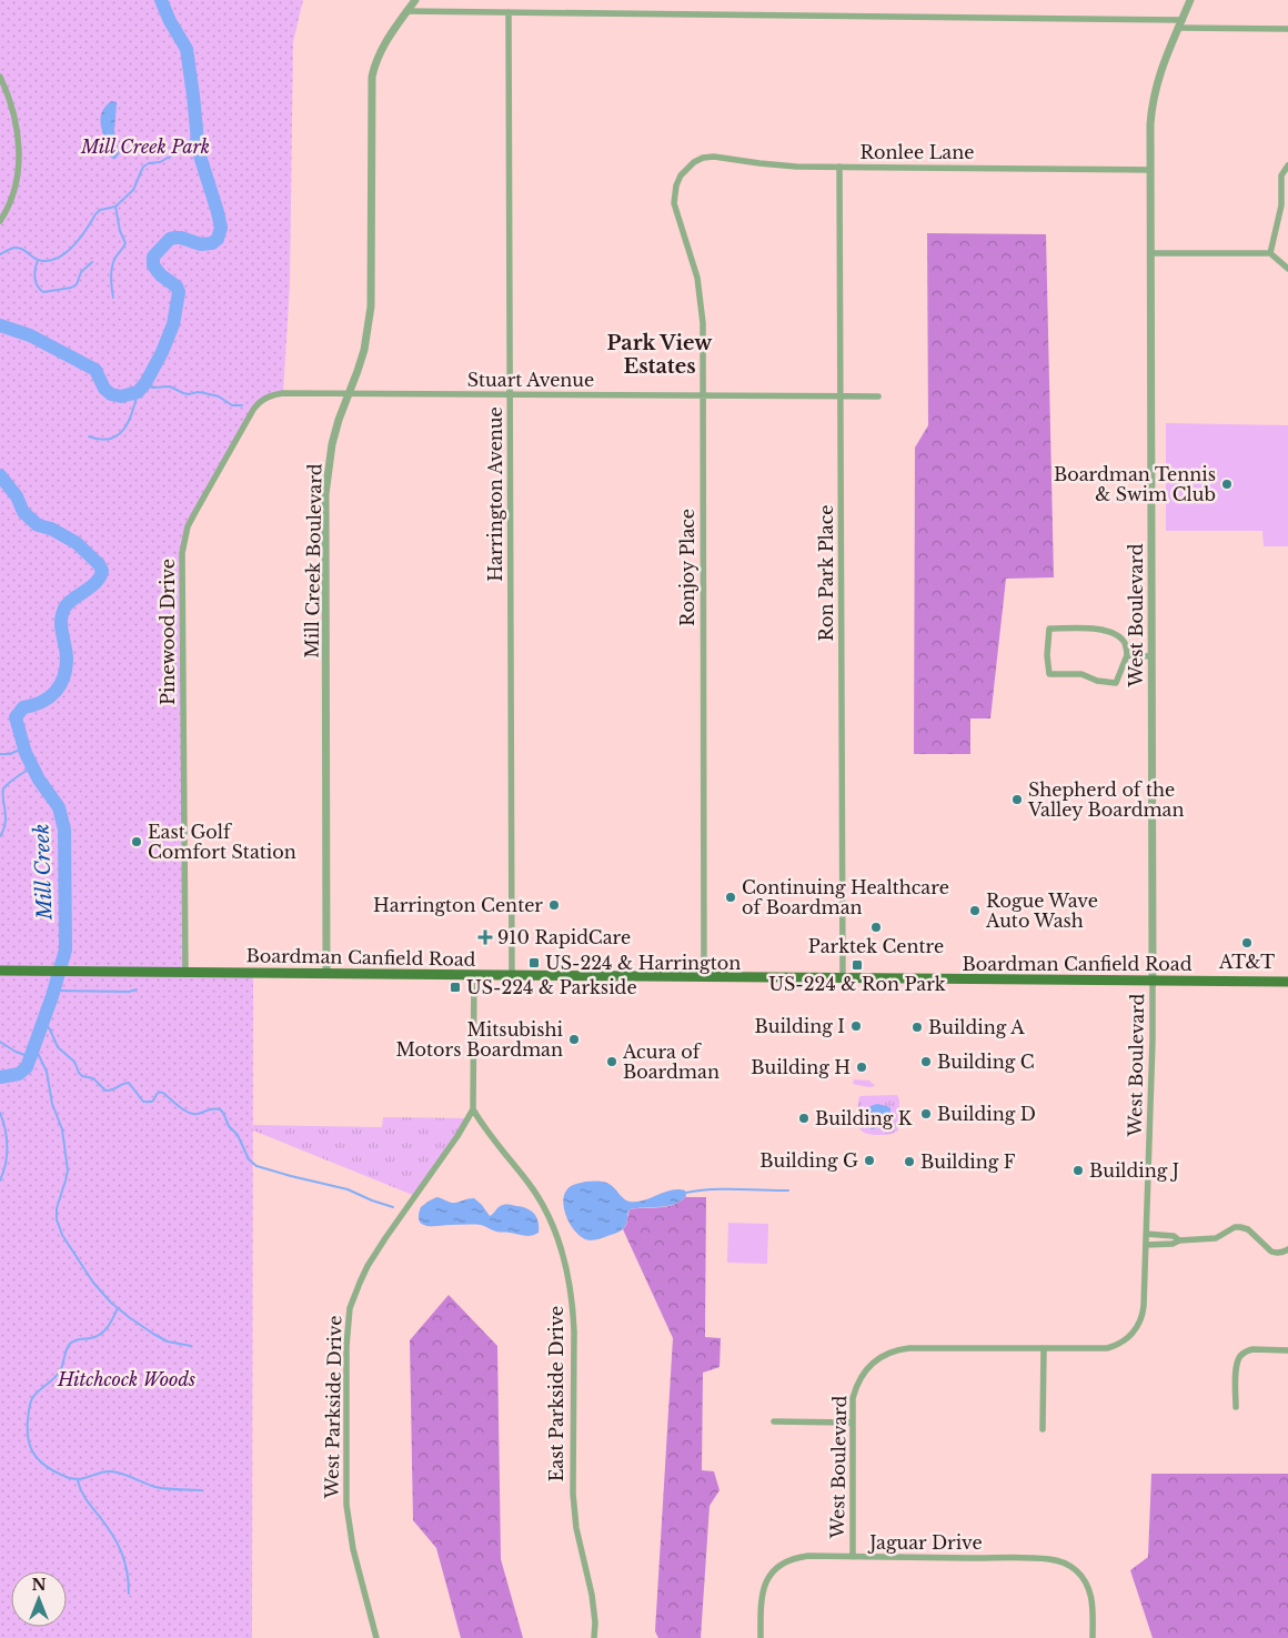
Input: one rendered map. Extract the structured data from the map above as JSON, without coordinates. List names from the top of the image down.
{
  "streets": {
    "main road": ["Boardman Canfield Road"],
    "street": [
      "Ronlee Lane",
      "Stuart Avenue",
      "Harrington Avenue",
      "Mill Creek Boulevard",
      "Ronjoy Place",
      "Ron Park Place",
      "West Boulevard",
      "Pinewood Drive",
      "East Parkside Drive",
      "West Parkside Drive",
      "Jaguar Drive"
    ]
  },
  "crossings": [
    ["Ronlee Lane", "Ronjoy Place"],
    ["Ronlee Lane", "Ron Park Place"],
    ["Ronlee Lane", "West Boulevard"],
    ["Stuart Avenue", "Harrington Avenue"],
    ["Stuart Avenue", "Mill Creek Boulevard"],
    ["Stuart Avenue", "Ronjoy Place"],
    ["Stuart Avenue", "Ron Park Place"],
    ["Stuart Avenue", "Pinewood Drive"],
    ["Harrington Avenue", "Boardman Canfield Road"],
    ["Mill Creek Boulevard", "Pinewood Drive"],
    ["Mill Creek Boulevard", "Boardman Canfield Road"],
    ["Ronjoy Place", "Boardman Canfield Road"],
    ["Ron Park Place", "Boardman Canfield Road"],
    ["West Boulevard", "Boardman Canfield Road"],
    ["West Boulevard", "Jaguar Drive"],
    ["Pinewood Drive", "Boardman Canfield Road"],
    ["East Parkside Drive", "West Parkside Drive"]
  ],
  "districts": ["Park View Estates"],
  "water": ["Mill Creek"],
  "parks": ["Mill Creek Park", "Hitchcock Woods"],
  "places": {
    "other": [
      "Boardman Tennis & Swim Club",
      "Shepherd of the Valley Boardman",
      "East Golf Comfort Station",
      "Continuing Healthcare of Boardman",
      "Harrington Center",
      "Rogue Wave Auto Wash",
      "Parktek Centre",
      "AT&T",
      "Building I",
      "Building A",
      "Mitsubishi Motors Boardman",
      "Acura of Boardman",
      "Building C",
      "Building H",
      "Building D",
      "Building K",
      "Building G",
      "Building F",
      "Building J"
    ],
    "health": ["910 RapidCare"],
    "transit": ["US-224 & Harrington", "US-224 & Ron Park", "US-224 & Parkside"]
  },
  "north": "top"
}
